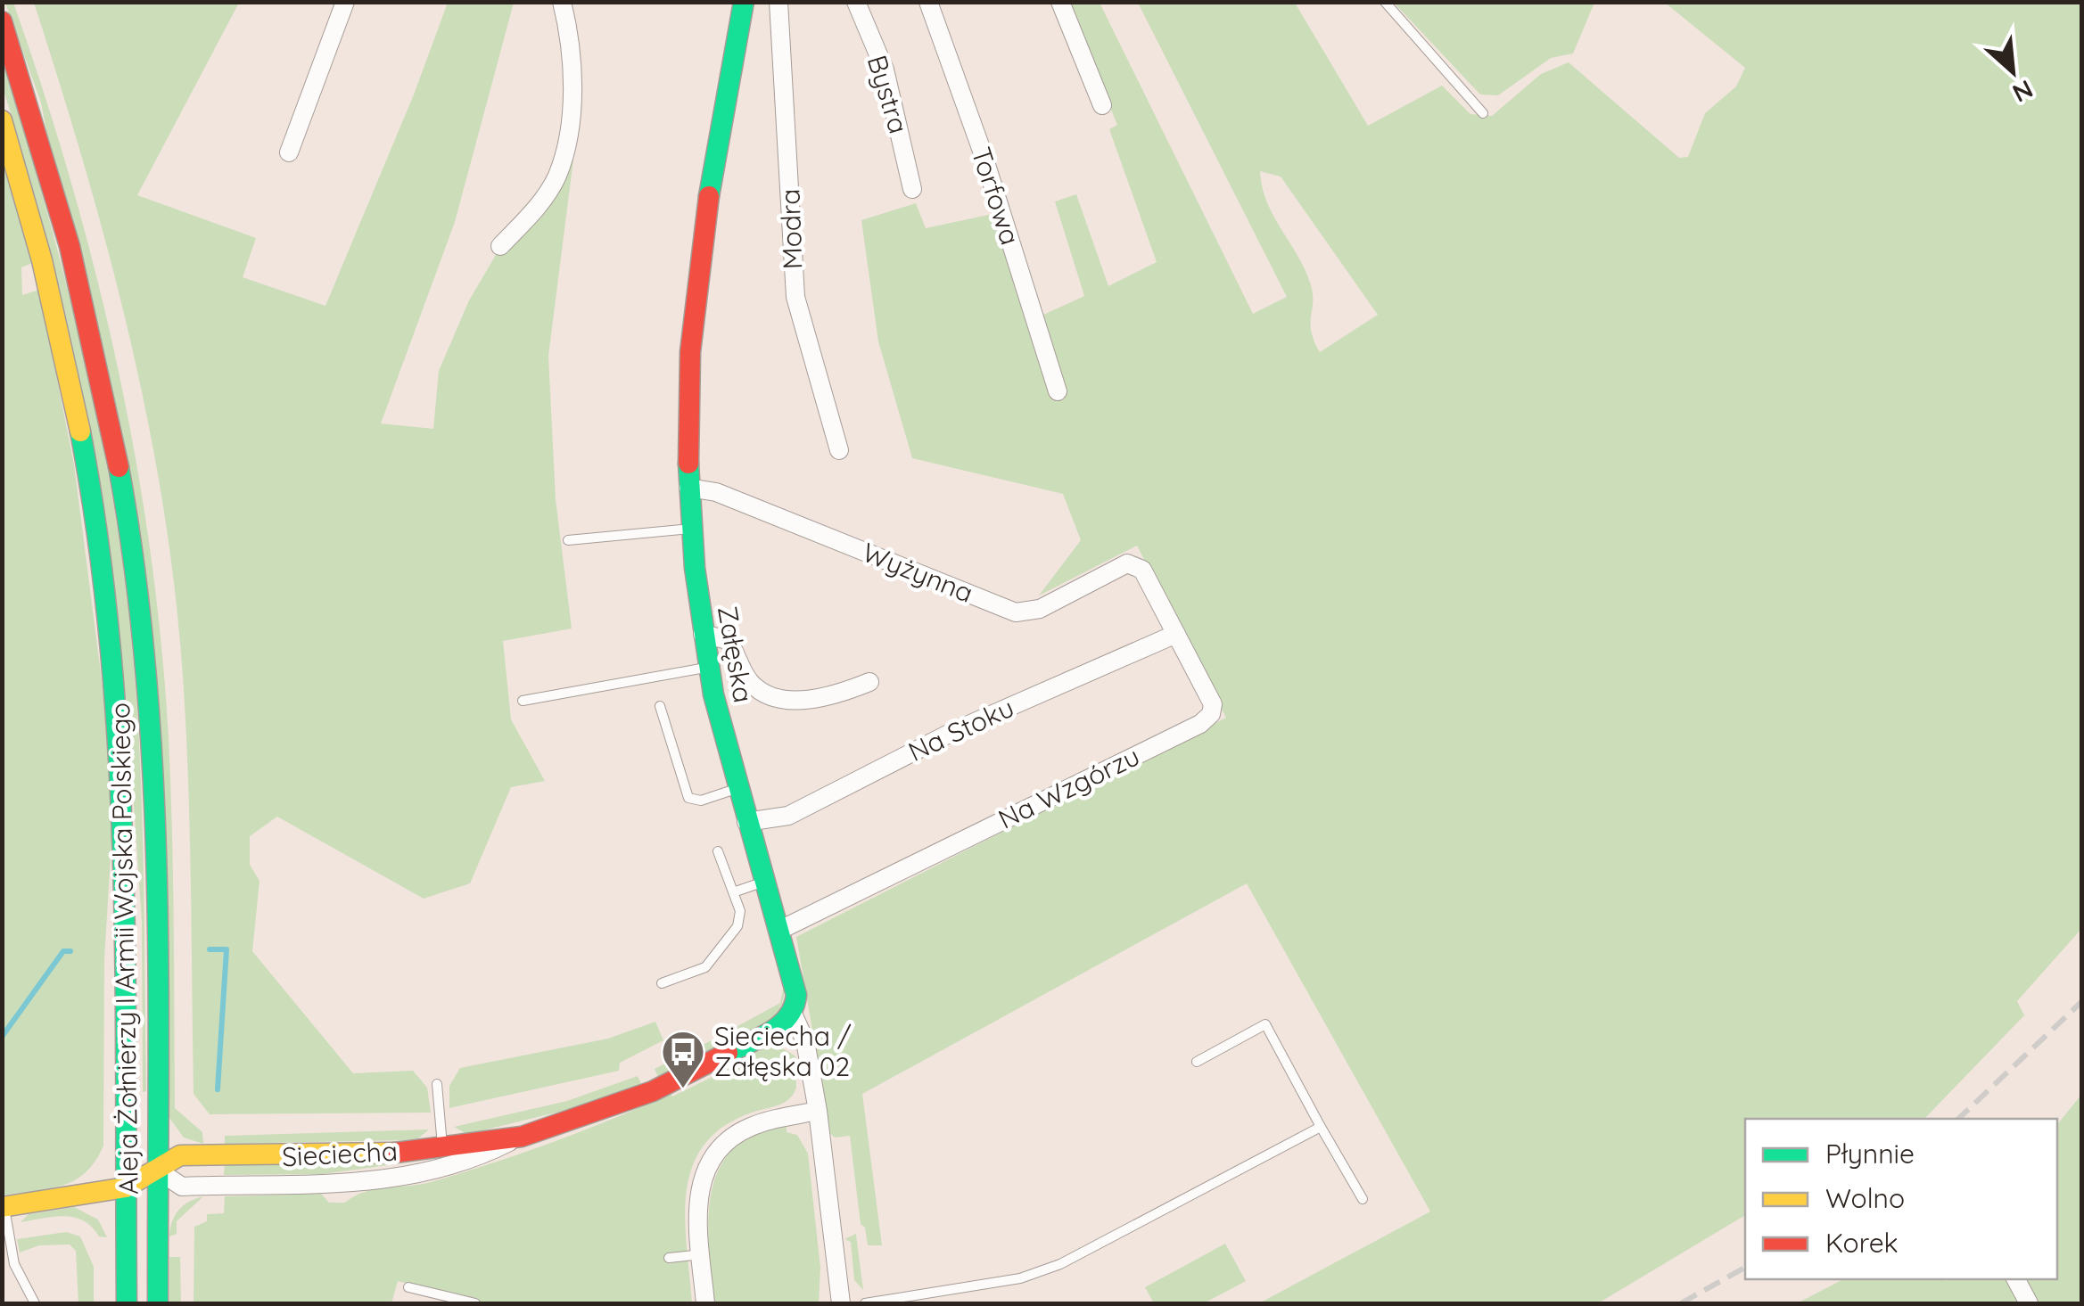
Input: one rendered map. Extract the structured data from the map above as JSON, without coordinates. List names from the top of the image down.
{
  "streets": {
    "main road": ["Załęska", "Aleja Żołnierzy I Armii Wojska Polskiego", "Sieciecha"],
    "street": [
      "Bystra",
      "Torfowa",
      "Modra",
      "Wyżynna",
      "Na Stoku",
      "Na Wzgórzu"
    ]
  },
  "crossings": [
    ["Wyżynna", "Załęska"],
    ["Wyżynna", "Na Wzgórzu"],
    ["Załęska", "Na Stoku"],
    ["Załęska", "Na Wzgórzu"],
    ["Załęska", "Sieciecha"],
    ["Na Stoku", "Na Wzgórzu"],
    ["Aleja Żołnierzy I Armii Wojska Polskiego", "Sieciecha"]
  ],
  "places": {
    "bus stop": ["Sieciecha / Załęska 02"]
  },
  "legend": ["Płynnie", "Wolno", "Korek"],
  "north": "bottom right"
}
